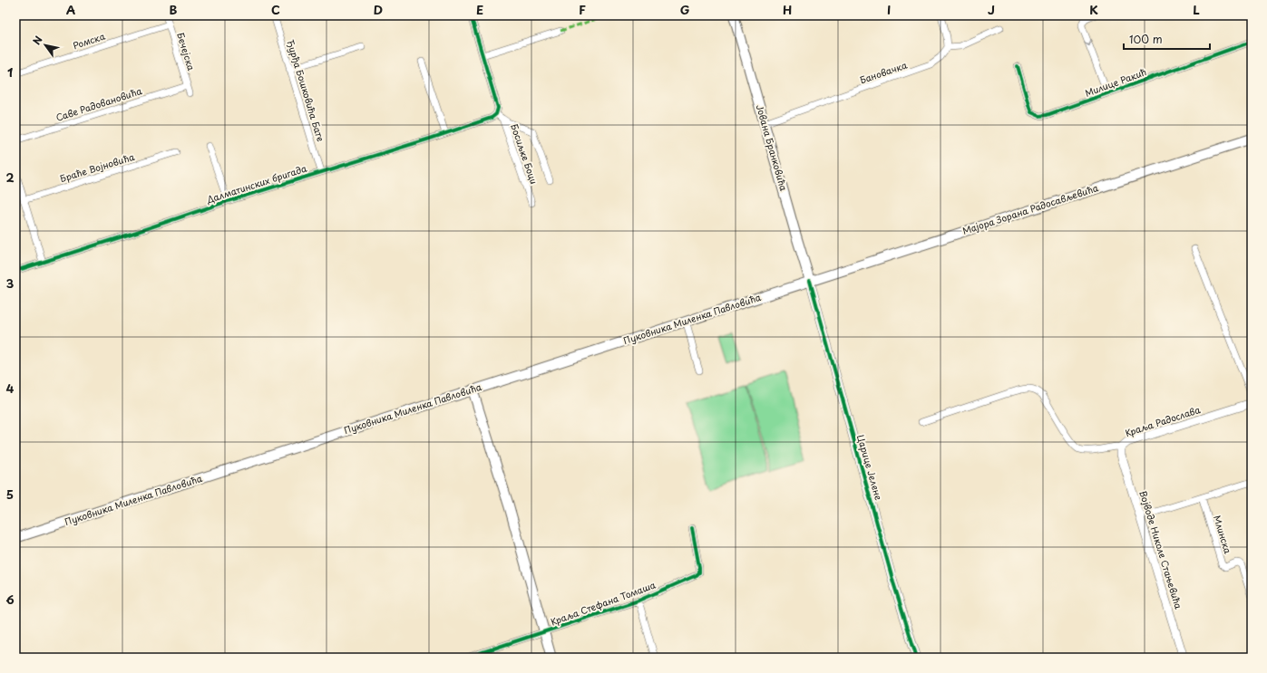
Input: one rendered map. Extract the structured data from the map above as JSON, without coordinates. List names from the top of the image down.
{
  "streets": {
    "main road": ["Јована Бранковића", "Мајора Зорана Радосављевића", "Пуковника Миленка Павловића"],
    "street": [
      "Ромска",
      "Бечејска",
      "Бановачка",
      "Милице Ракић",
      "Ђурђа Бошковића Бате",
      "Саве Радовановића",
      "Босиљке Боци",
      "Браће Војновића",
      "Далматинских бригада",
      "Краља Радослава",
      "Царице Јелене",
      "Млинска",
      "Војводе Николе Стањевића",
      "Краља Стефана Томаша"
    ]
  },
  "crossings": [
    ["Ромска", "Бечејска"],
    ["Бечејска", "Саве Радовановића"],
    ["Бановачка", "Јована Бранковића"],
    ["Ђурђа Бошковића Бате", "Далматинских бригада"],
    ["Јована Бранковића", "Мајора Зорана Радосављевића"],
    ["Јована Бранковића", "Пуковника Миленка Павловића"],
    ["Јована Бранковића", "Царице Јелене"],
    ["Босиљке Боци", "Далматинских бригада"],
    ["Мајора Зорана Радосављевића", "Пуковника Миленка Павловића"],
    ["Мајора Зорана Радосављевића", "Царице Јелене"],
    ["Пуковника Миленка Павловића", "Царице Јелене"],
    ["Краља Радослава", "Војводе Николе Стањевића"]
  ],
  "scale_bar": "100 m",
  "north": "top left",
  "grid": {
    "columns": [
      "A",
      "B",
      "C",
      "D",
      "E",
      "F",
      "G",
      "H",
      "I",
      "J",
      "K",
      "L"
    ],
    "rows": [
      "1",
      "2",
      "3",
      "4",
      "5",
      "6"
    ]
  }
}
